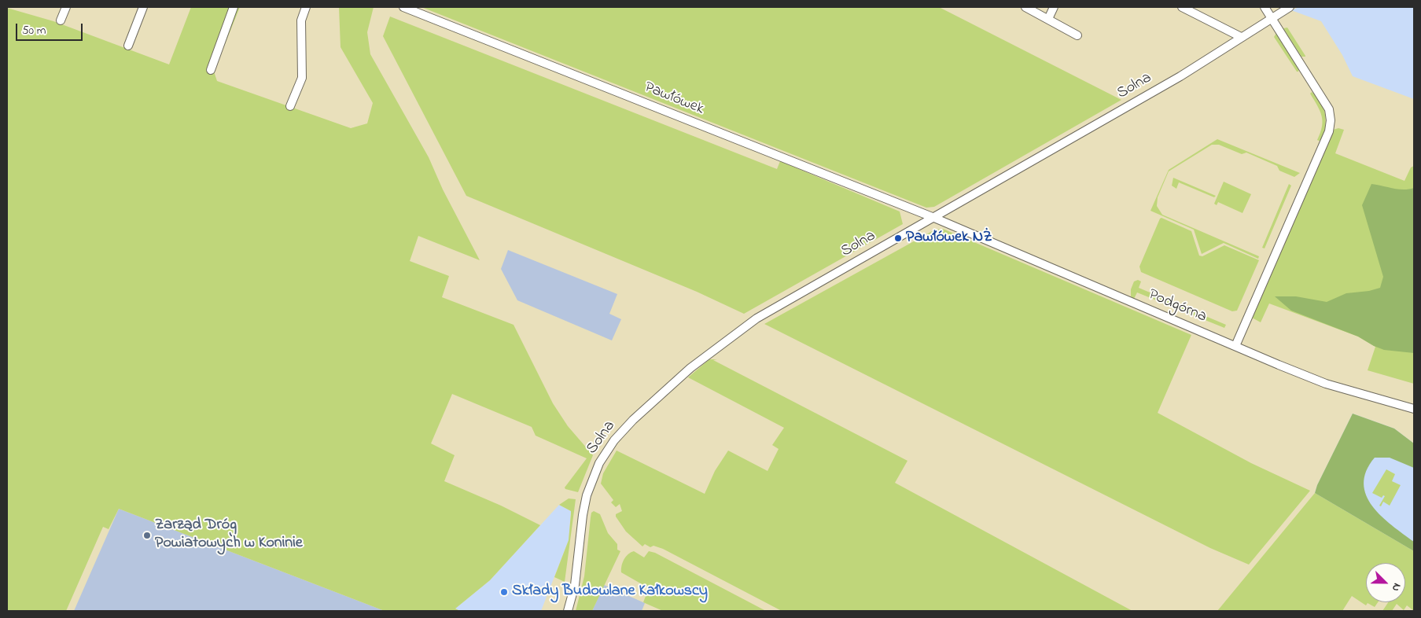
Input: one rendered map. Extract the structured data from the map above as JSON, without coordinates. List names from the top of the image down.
{
  "streets": {
    "street": ["Solna", "Pawłówek", "Podgórna"]
  },
  "crossings": [
    ["Solna", "Pawłówek"],
    ["Solna", "Podgórna"],
    ["Pawłówek", "Podgórna"]
  ],
  "places": ["Pawłówek NŻ", "Zarząd Dróg Powiatowych w Koninie", "Składy Budowlane Kałkowscy"],
  "scale_bar": "50 m",
  "north": "bottom right"
}
